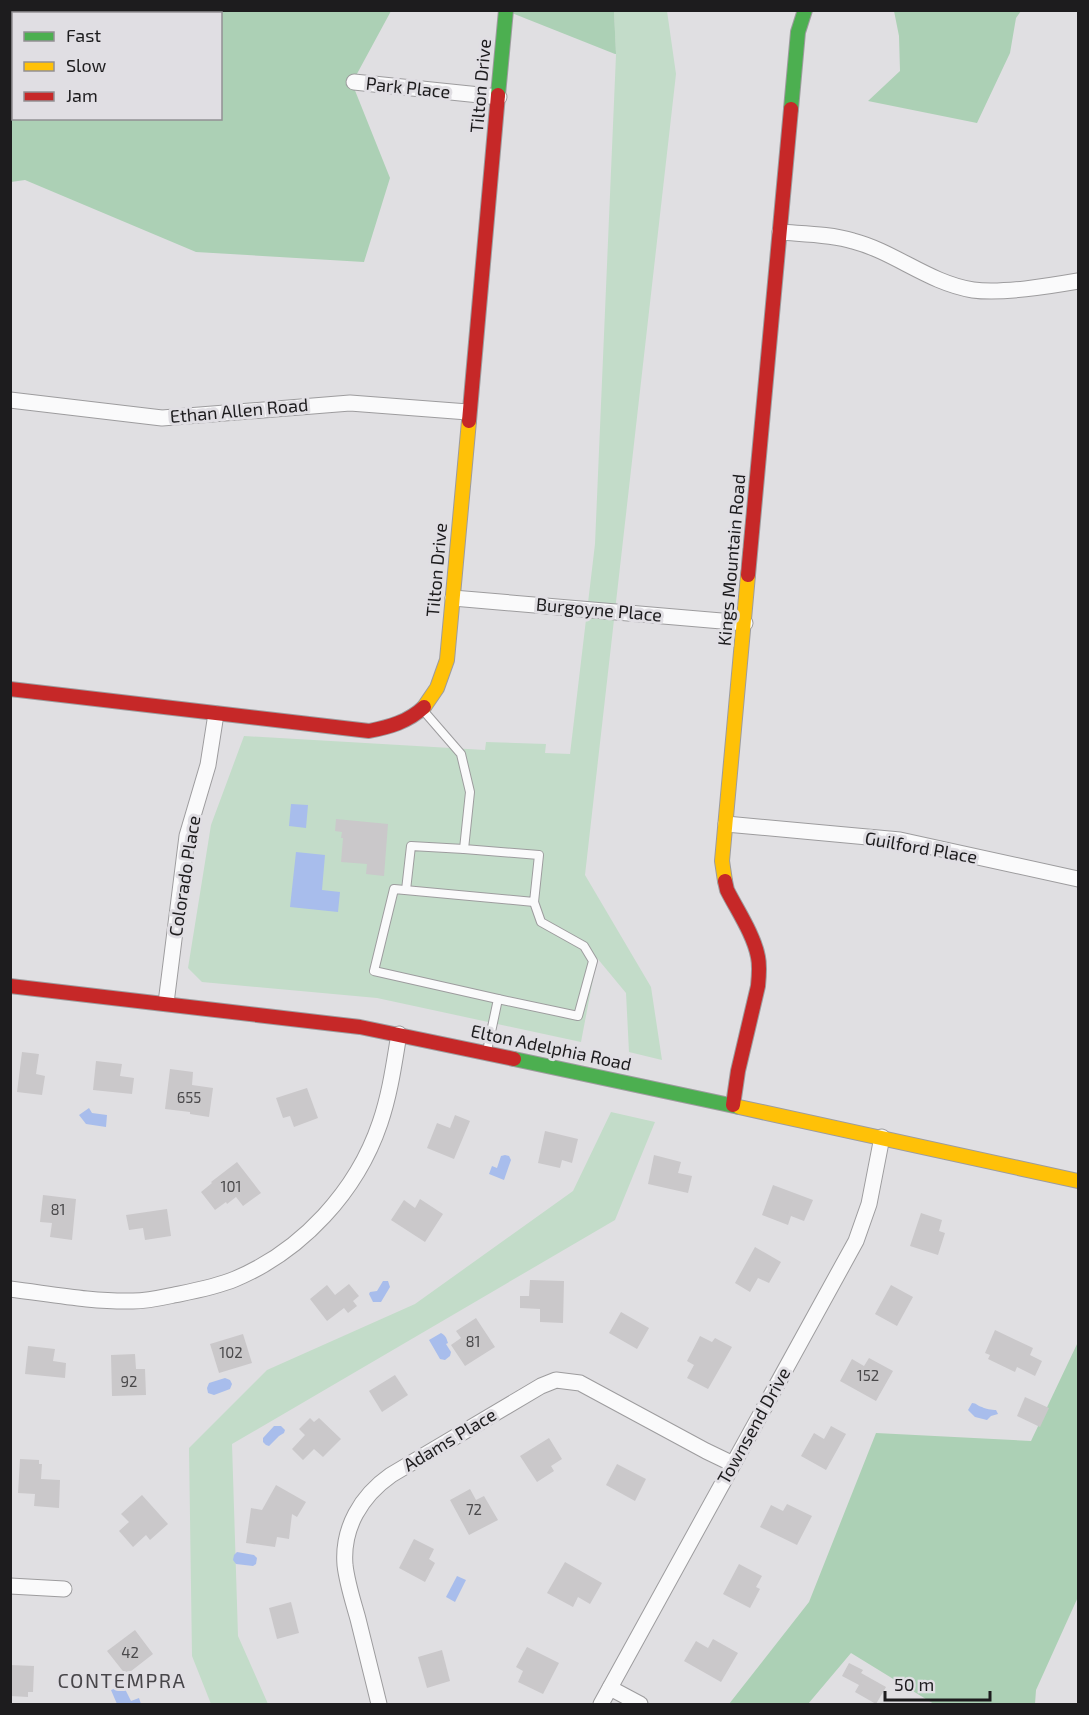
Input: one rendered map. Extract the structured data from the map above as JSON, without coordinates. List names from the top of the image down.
{
  "streets": {
    "street": [
      "Tilton Drive",
      "Park Place",
      "Ethan Allen Road",
      "Kings Mountain Road",
      "Burgoyne Place",
      "Guilford Place",
      "Colorado Place",
      "Elton Adelphia Road",
      "Townsend Drive",
      "Adams Place"
    ]
  },
  "crossings": [
    ["Tilton Drive", "Park Place"],
    ["Tilton Drive", "Ethan Allen Road"],
    ["Tilton Drive", "Burgoyne Place"],
    ["Tilton Drive", "Colorado Place"],
    ["Kings Mountain Road", "Burgoyne Place"],
    ["Kings Mountain Road", "Guilford Place"],
    ["Kings Mountain Road", "Elton Adelphia Road"],
    ["Colorado Place", "Elton Adelphia Road"],
    ["Elton Adelphia Road", "Townsend Drive"],
    ["Townsend Drive", "Adams Place"]
  ],
  "districts": ["CONTEMPRA"],
  "house_numbers": [
    "655",
    "101",
    "81",
    "81",
    "102",
    "152",
    "92",
    "72",
    "42"
  ],
  "legend": ["Fast", "Slow", "Jam"],
  "scale_bar": "50 m"
}
